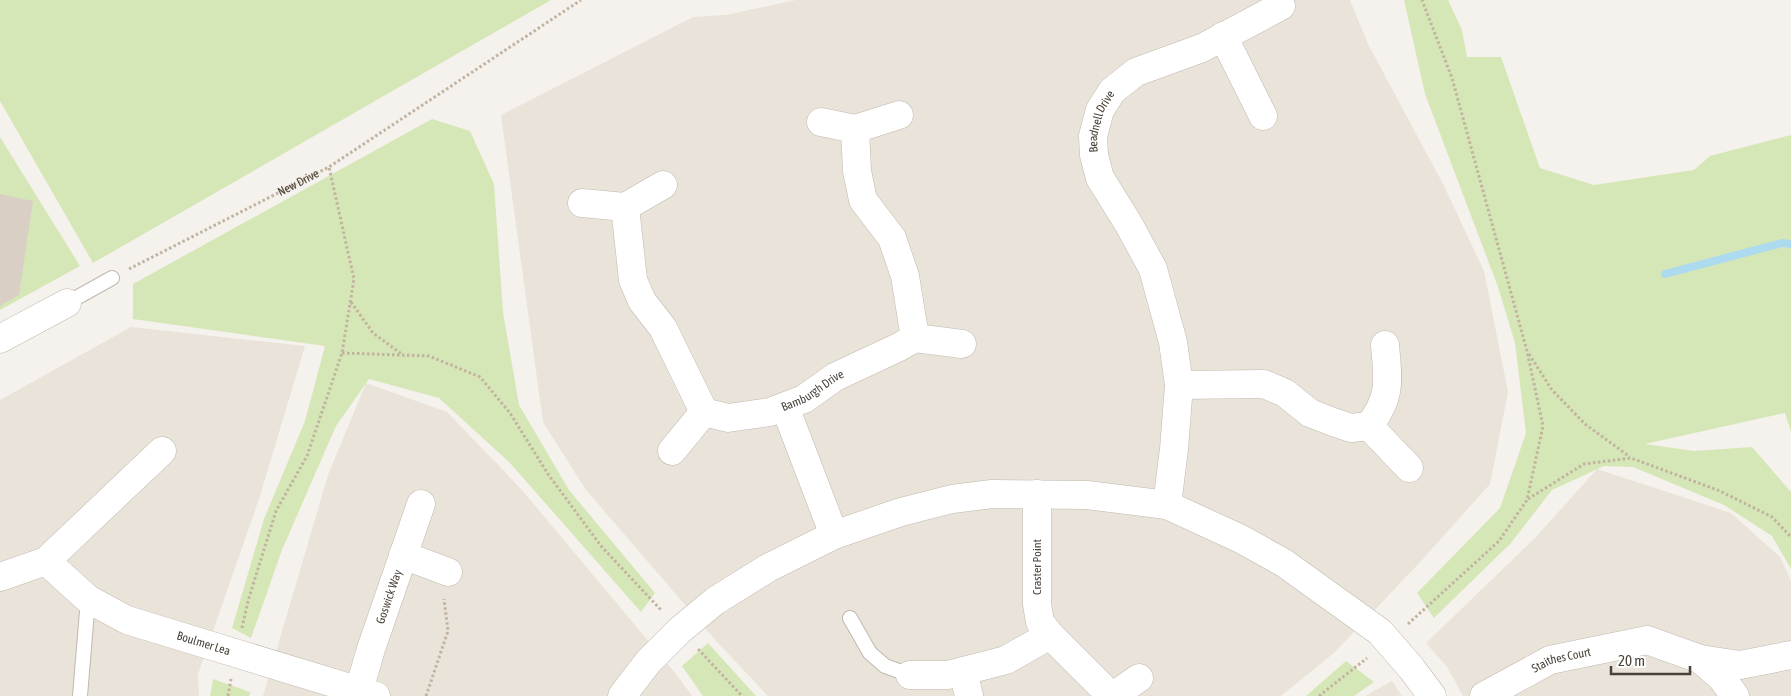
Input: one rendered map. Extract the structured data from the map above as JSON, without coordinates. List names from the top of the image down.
{
  "streets": {
    "street": [
      "Beadnell Drive",
      "Bamburgh Drive",
      "Craster Point",
      "Goswick Way",
      "Boulmer Lea",
      "Staithes Court"
    ],
    "path": ["New Drive"]
  },
  "crossings": [
    ["Goswick Way", "Boulmer Lea"]
  ],
  "scale_bar": "20 m"
}
